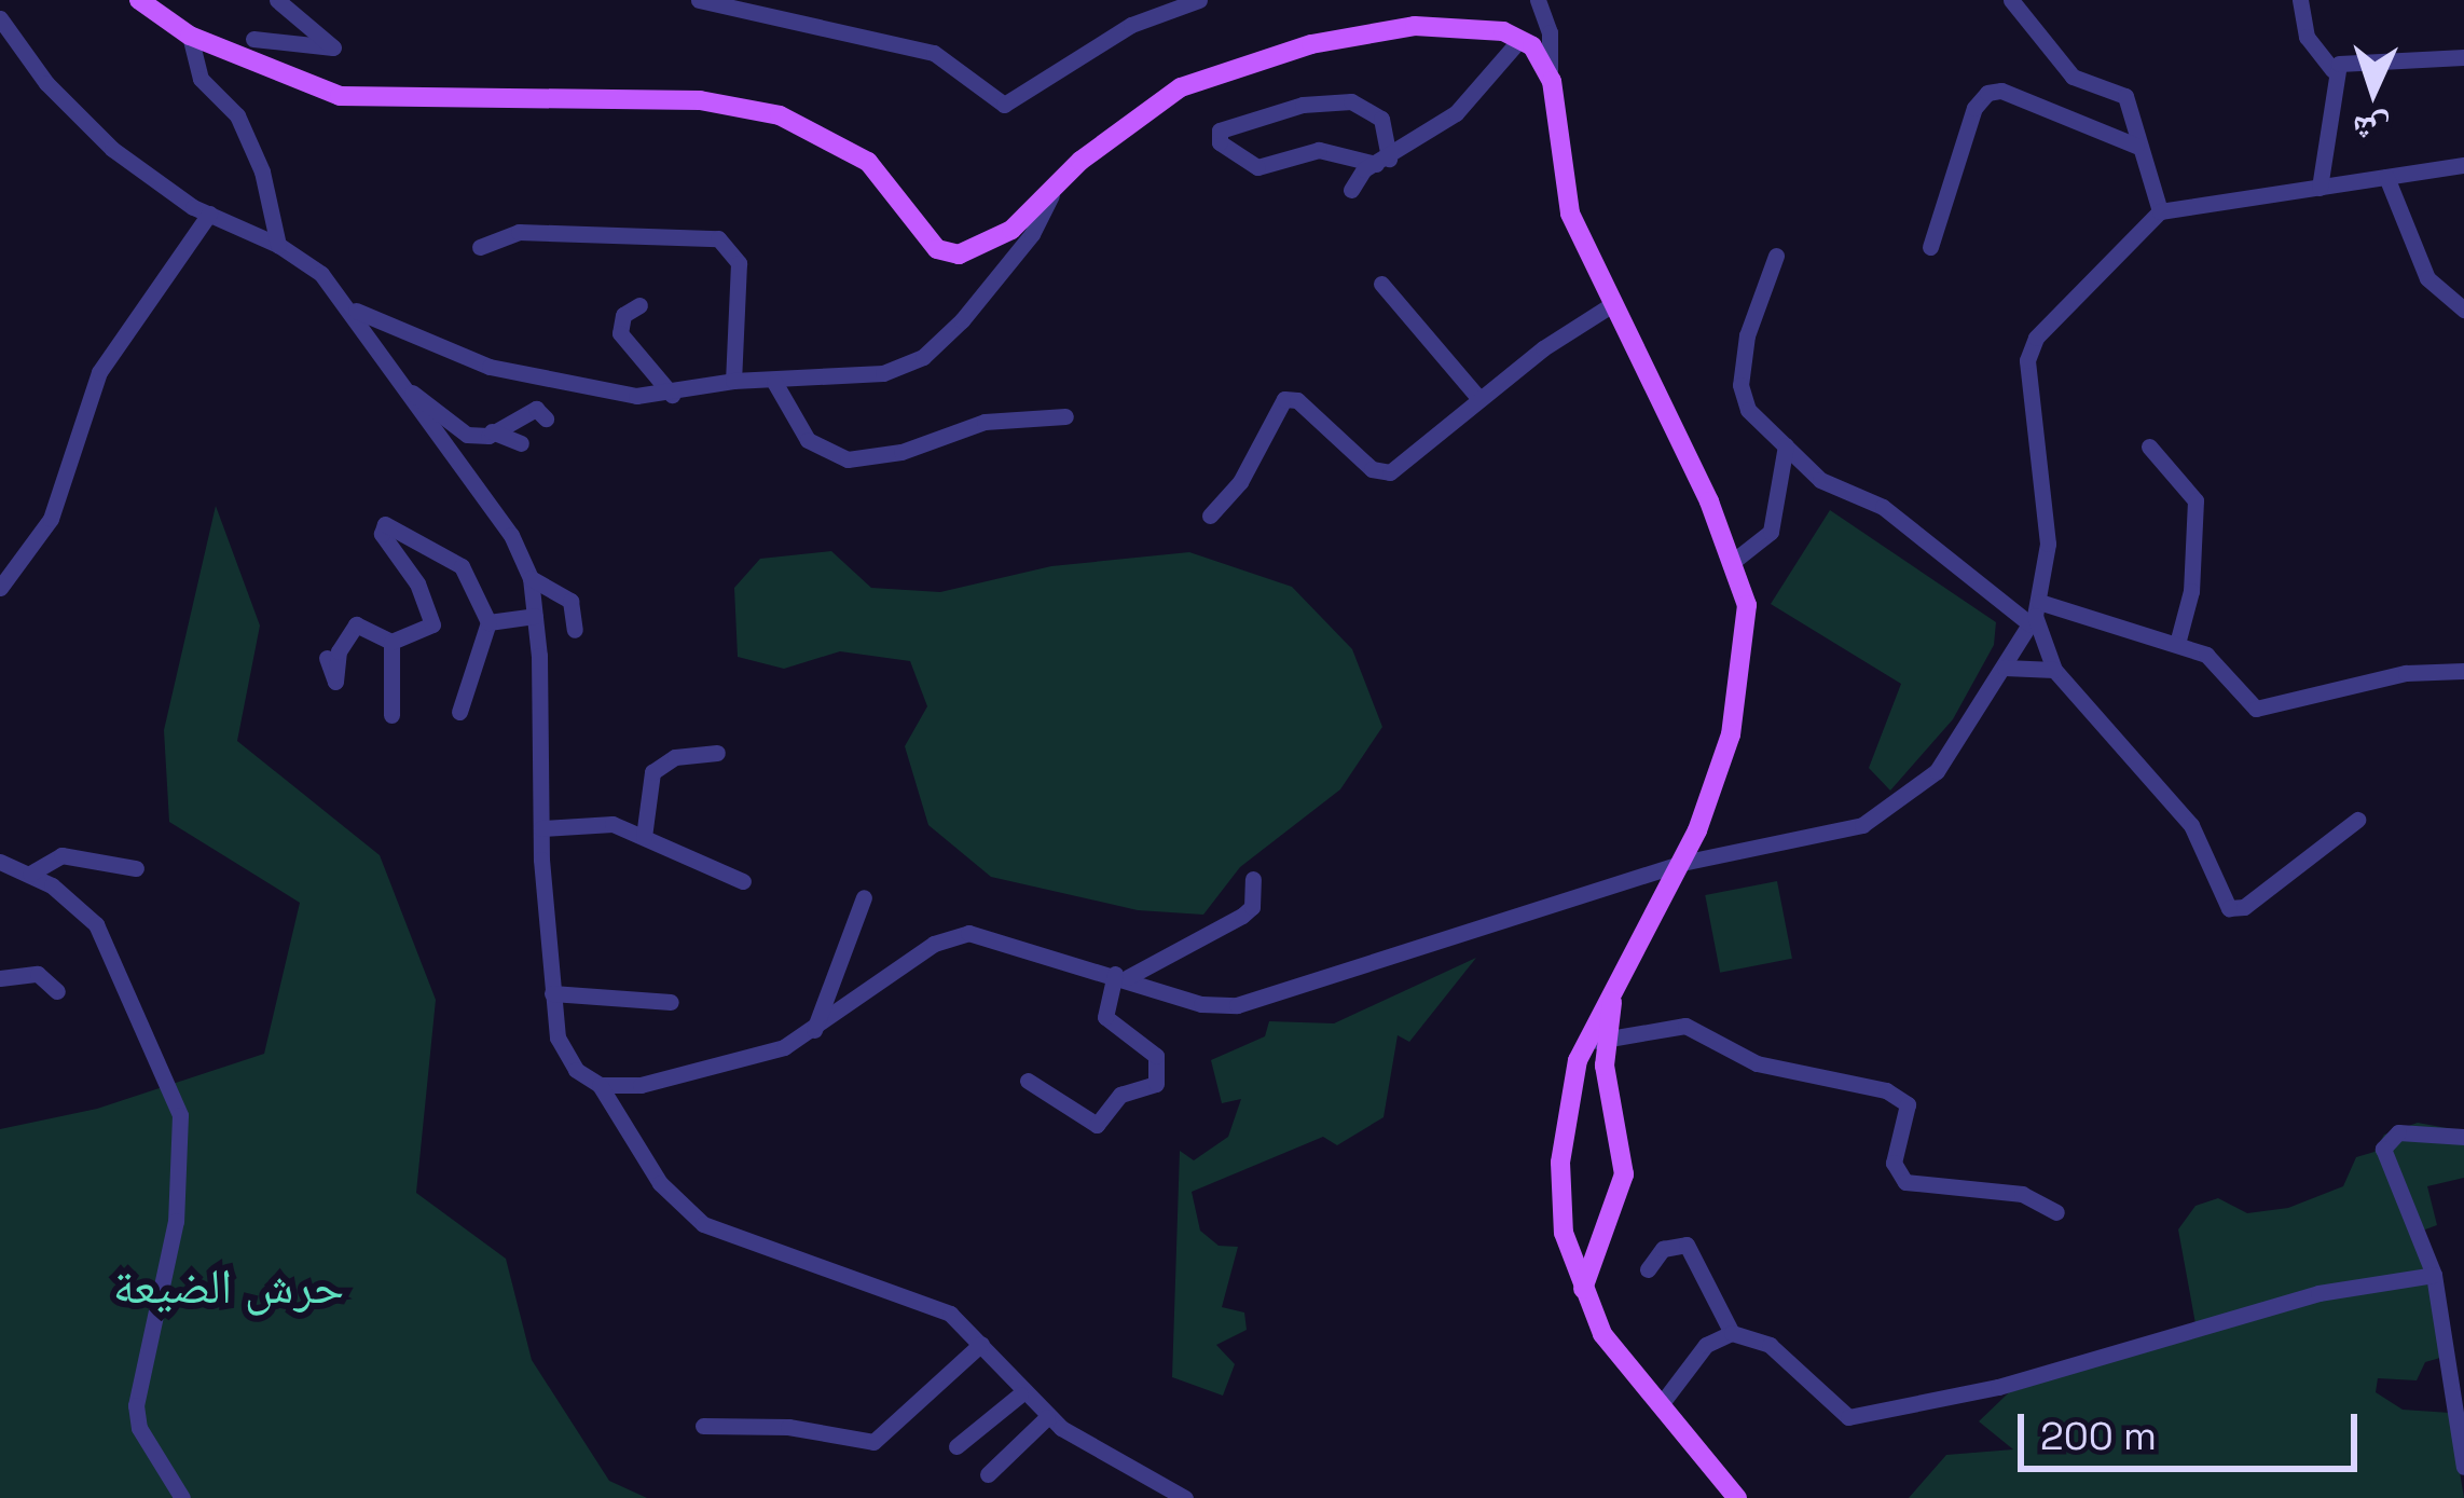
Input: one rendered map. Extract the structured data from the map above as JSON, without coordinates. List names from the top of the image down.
{
  "parks": ["حرش الضيعة"],
  "scale_bar": "200 m",
  "north": "bottom"
}
